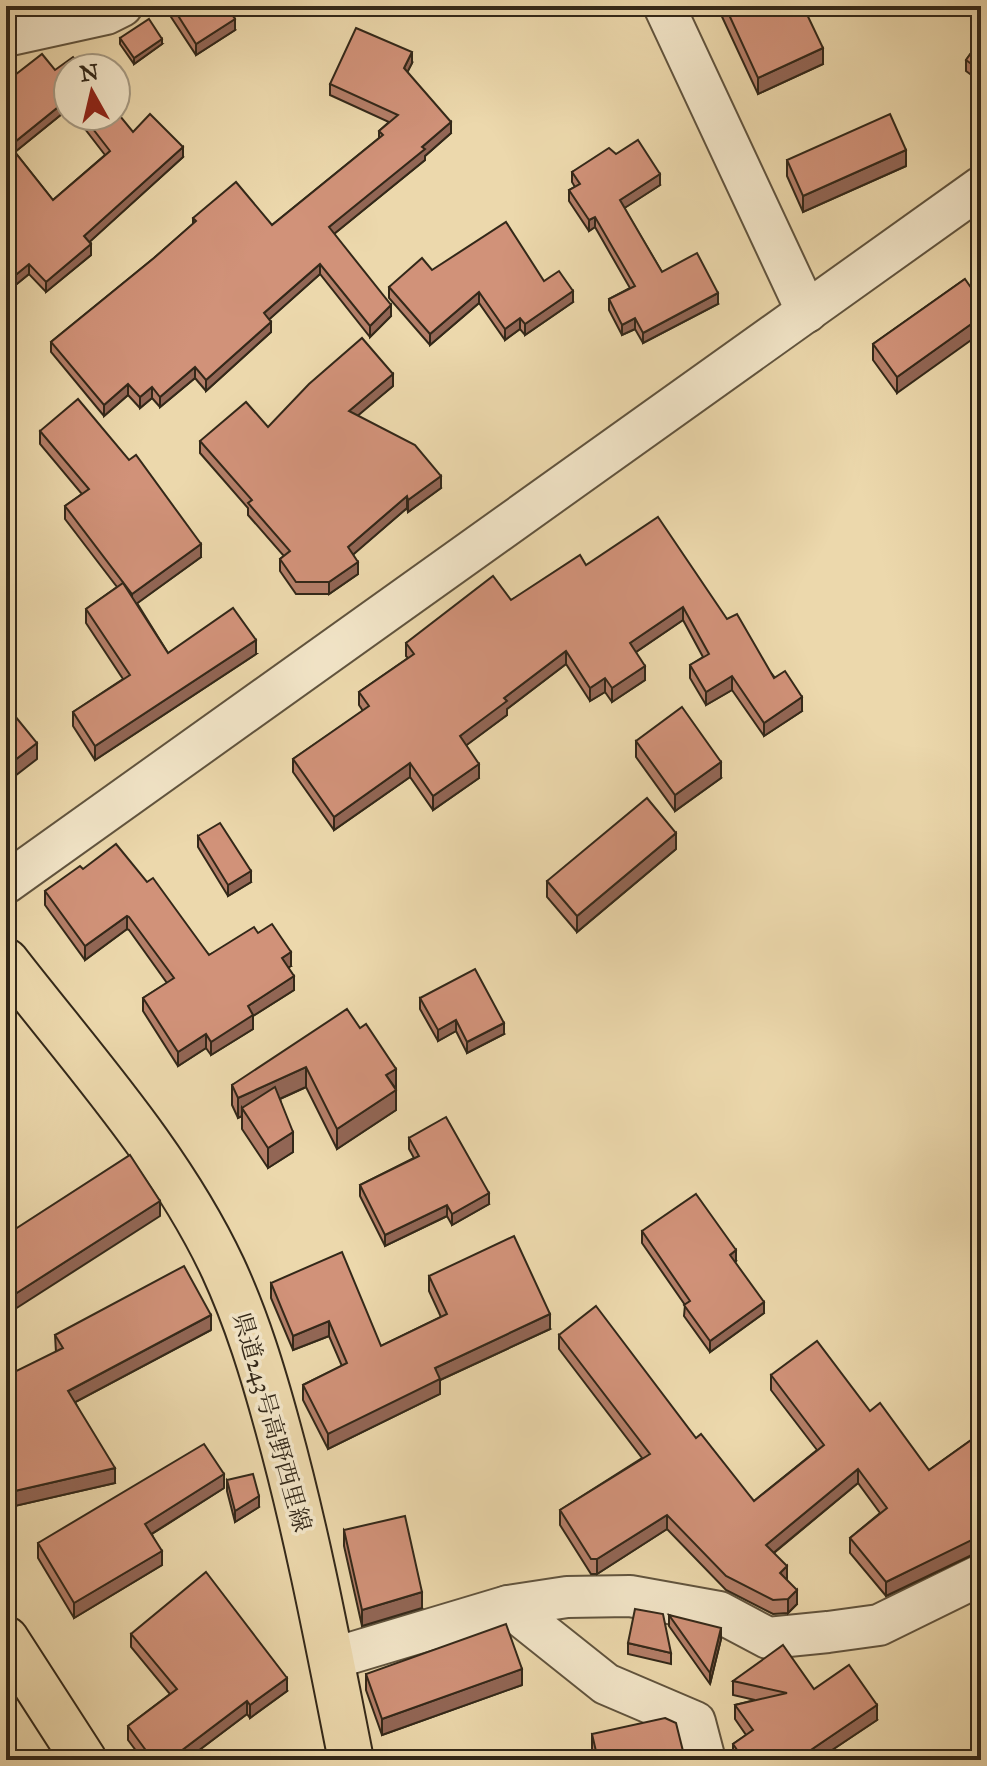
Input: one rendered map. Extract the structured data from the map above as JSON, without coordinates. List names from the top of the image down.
{
  "streets": {
    "main road": ["県道243号高野西里線"]
  },
  "north": "top"
}
